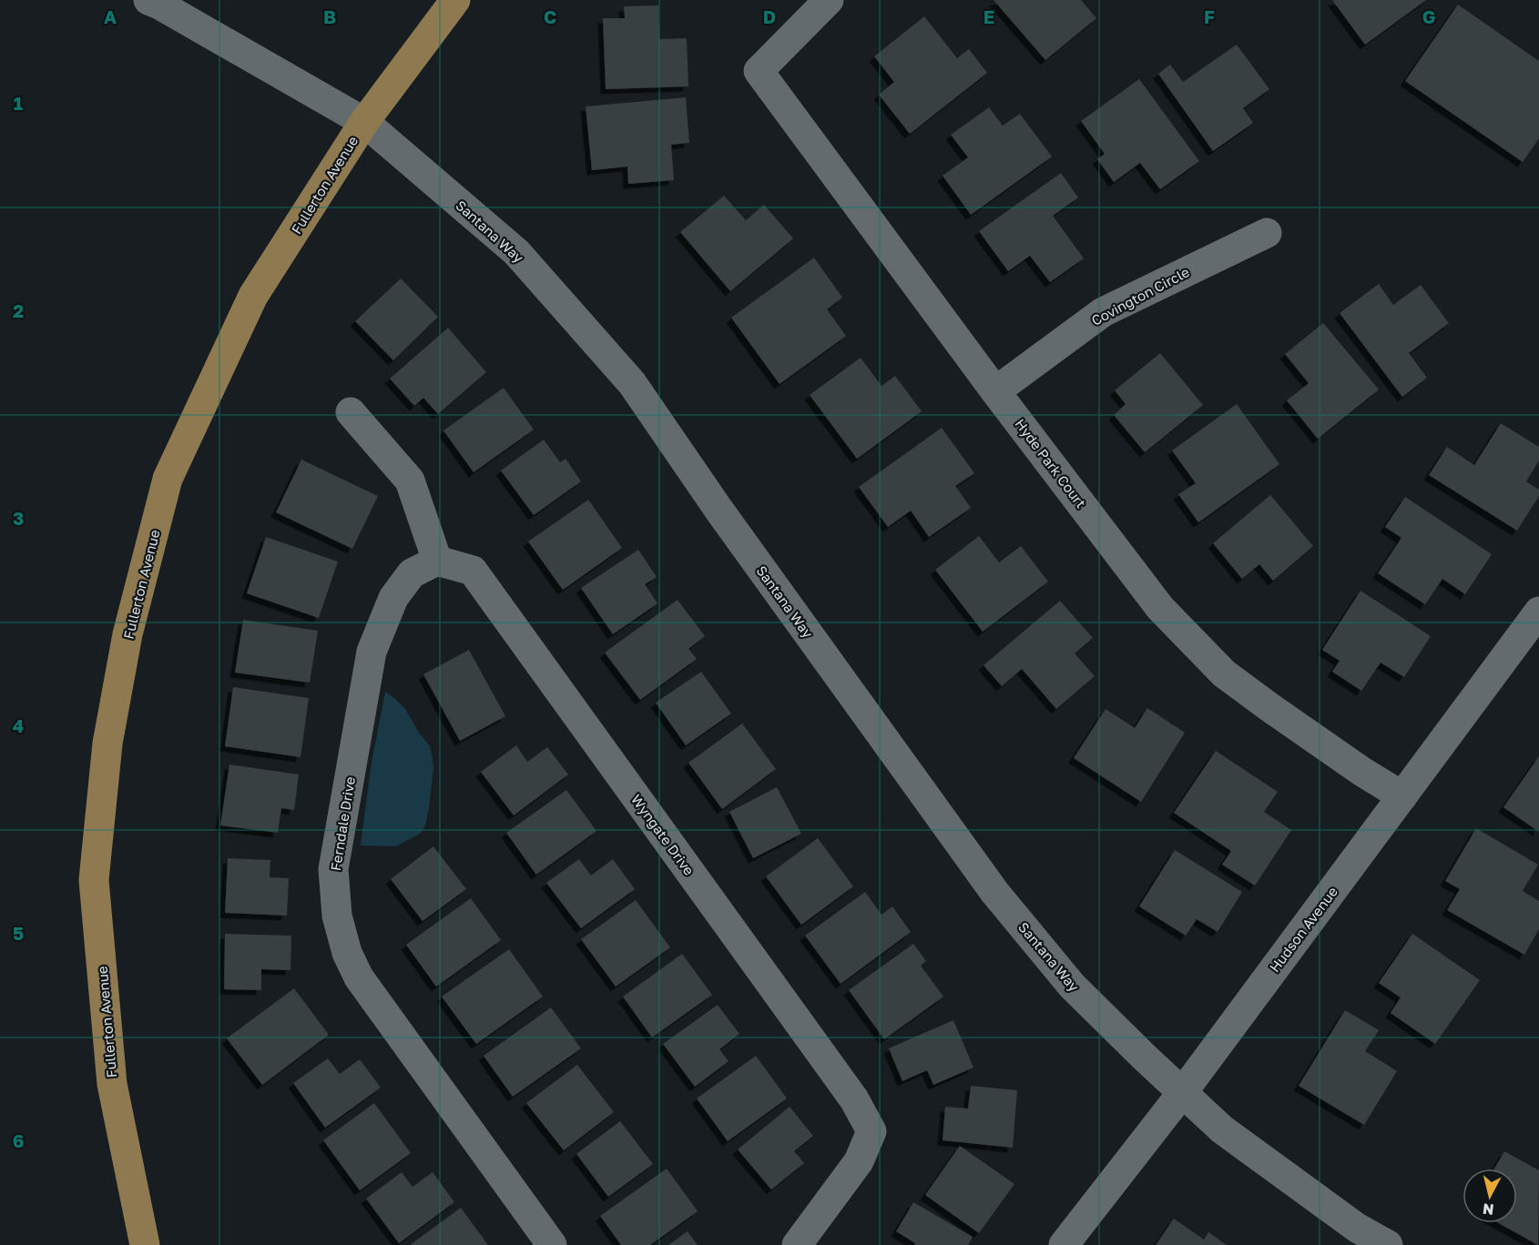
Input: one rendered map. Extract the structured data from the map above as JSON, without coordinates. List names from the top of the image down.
{
  "streets": {
    "main road": ["Fullerton Avenue"],
    "street": [
      "Santana Way",
      "Covington Circle",
      "Hyde Park Court",
      "Ferndale Drive",
      "Wyngate Drive",
      "Hudson Avenue"
    ]
  },
  "crossings": [
    ["Fullerton Avenue", "Santana Way"],
    ["Santana Way", "Hudson Avenue"],
    ["Covington Circle", "Hyde Park Court"],
    ["Hyde Park Court", "Hudson Avenue"],
    ["Ferndale Drive", "Wyngate Drive"]
  ],
  "north": "bottom",
  "grid": {
    "columns": [
      "A",
      "B",
      "C",
      "D",
      "E",
      "F",
      "G"
    ],
    "rows": [
      "1",
      "2",
      "3",
      "4",
      "5",
      "6"
    ]
  }
}
